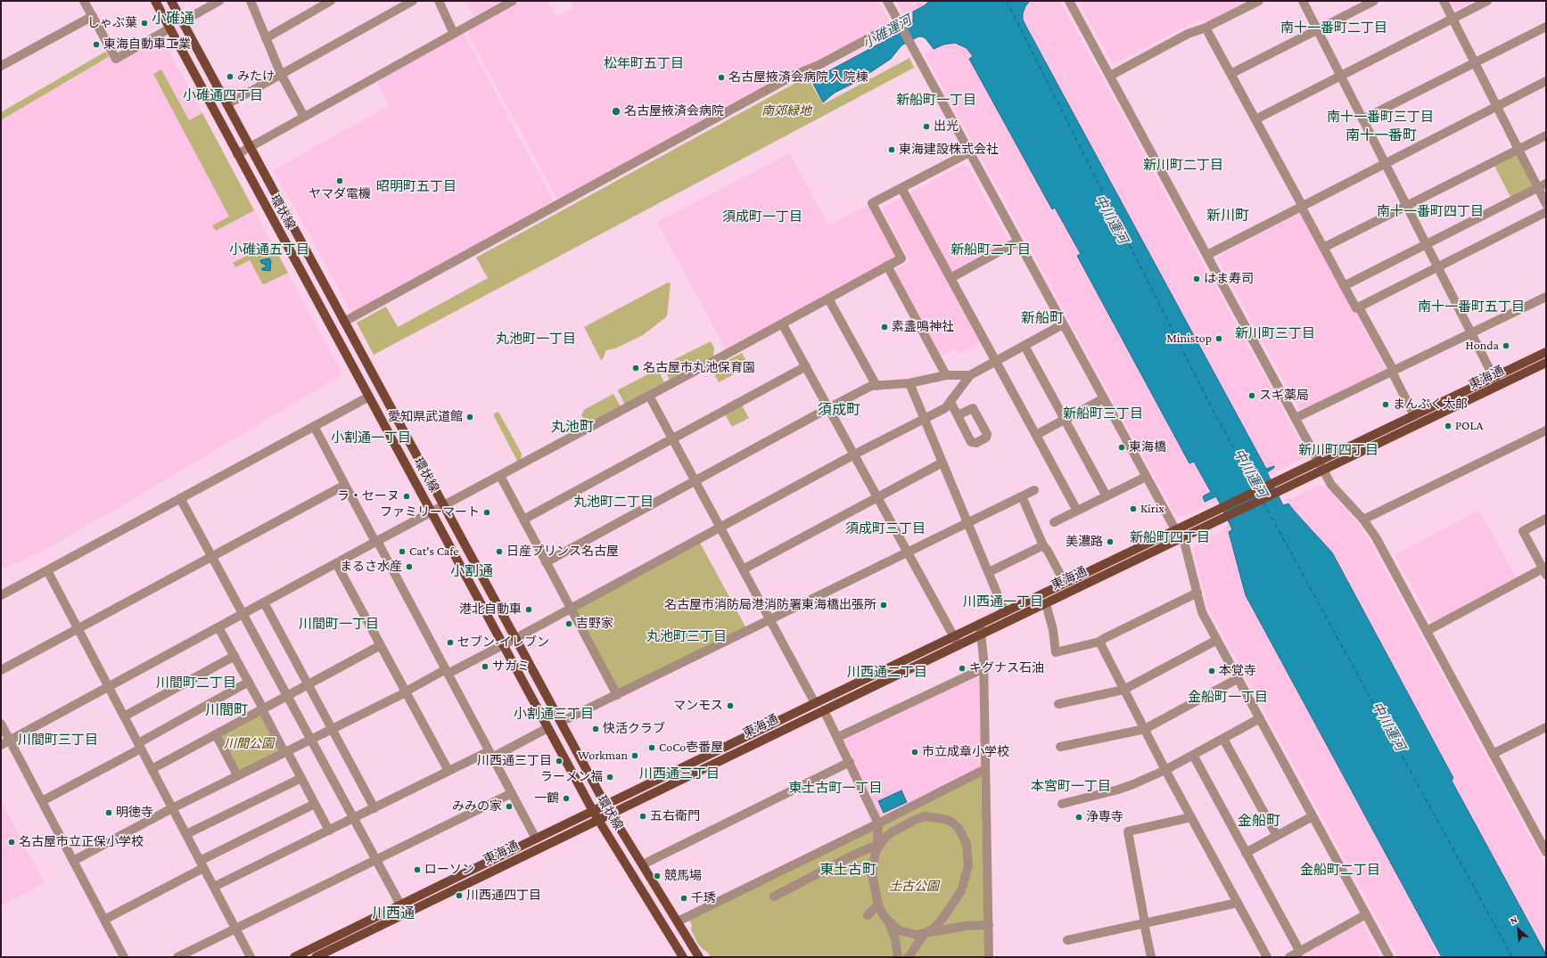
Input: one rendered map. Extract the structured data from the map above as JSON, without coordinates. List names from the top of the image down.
{
  "streets": {
    "main road": ["環状線", "東海通"]
  },
  "crossings": [
    ["環状線", "東海通"]
  ],
  "districts": [
    "小碓通",
    "南十一番町二丁目",
    "松年町五丁目",
    "小碓通四丁目",
    "新船町一丁目",
    "南十一番町三丁目",
    "南十一番町",
    "新川町二丁目",
    "昭明町五丁目",
    "南十一番町四丁目",
    "新川町",
    "須成町一丁目",
    "小碓通五丁目",
    "新船町二丁目",
    "南十一番町五丁目",
    "新船町",
    "新川町三丁目",
    "丸池町一丁目",
    "須成町",
    "新船町三丁目",
    "丸池町",
    "小割通一丁目",
    "新川町四丁目",
    "丸池町二丁目",
    "須成町三丁目",
    "新船町四丁目",
    "小割通",
    "川西通一丁目",
    "川間町一丁目",
    "丸池町三丁目",
    "川西通二丁目",
    "川間町二丁目",
    "金船町一丁目",
    "川間町",
    "小割通三丁目",
    "川間町三丁目",
    "川西通三丁目",
    "本宮町一丁目",
    "東土古町一丁目",
    "金船町",
    "東土古町",
    "金船町二丁目",
    "川西通"
  ],
  "water": ["小碓運河", "中川運河"],
  "parks": ["南郊緑地", "川間公園", "土古公園"],
  "places": [
    "しゃぶ葉",
    "東海自動車工業",
    "みたけ",
    "名古屋掖済会病院 入院棟",
    "名古屋掖済会病院",
    "出光",
    "東海建設株式会社",
    "ヤマダ電機",
    "はま寿司",
    "素盞鳴神社",
    "Ministop",
    "Honda",
    "名古屋市丸池保育園",
    "スギ薬局",
    "まんぷく太郎",
    "愛知県武道館",
    "POLA",
    "東海橋",
    "ラ・セーヌ",
    "Kirix",
    "ファミリーマート",
    "美濃路",
    "Cat's Cafe",
    "日産プリンス名古屋",
    "まるさ水産",
    "名古屋市消防局港消防署東海橋出張所",
    "港北自動車",
    "吉野家",
    "セブン-イレブン",
    "サガミ",
    "キグナス石油",
    "本覚寺",
    "マンモス",
    "快活クラブ",
    "CoCo壱番屋",
    "市立成章小学校",
    "Workman",
    "川西通三丁目",
    "ラーメン福",
    "一鶴",
    "みみの家",
    "明徳寺",
    "五右衛門",
    "浄専寺",
    "名古屋市立正保小学校",
    "ローソン",
    "競馬場",
    "川西通四丁目",
    "千琇"
  ],
  "north": "top left"
}
